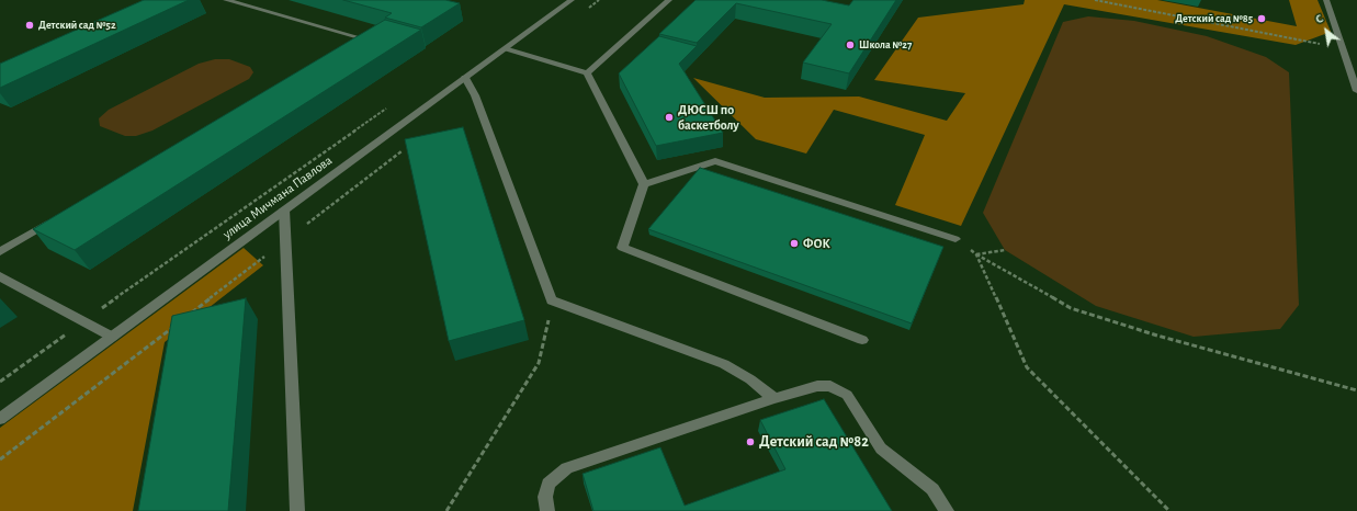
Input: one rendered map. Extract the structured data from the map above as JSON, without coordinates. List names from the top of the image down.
{
  "streets": {
    "street": ["улица Мичмана Павлова"]
  },
  "places": [
    "Детский сад №85",
    "Детский сад №52",
    "Школа №27",
    "ДЮСШ по баскетболу",
    "ФОК",
    "Детский сад №82"
  ],
  "north": "top left"
}
